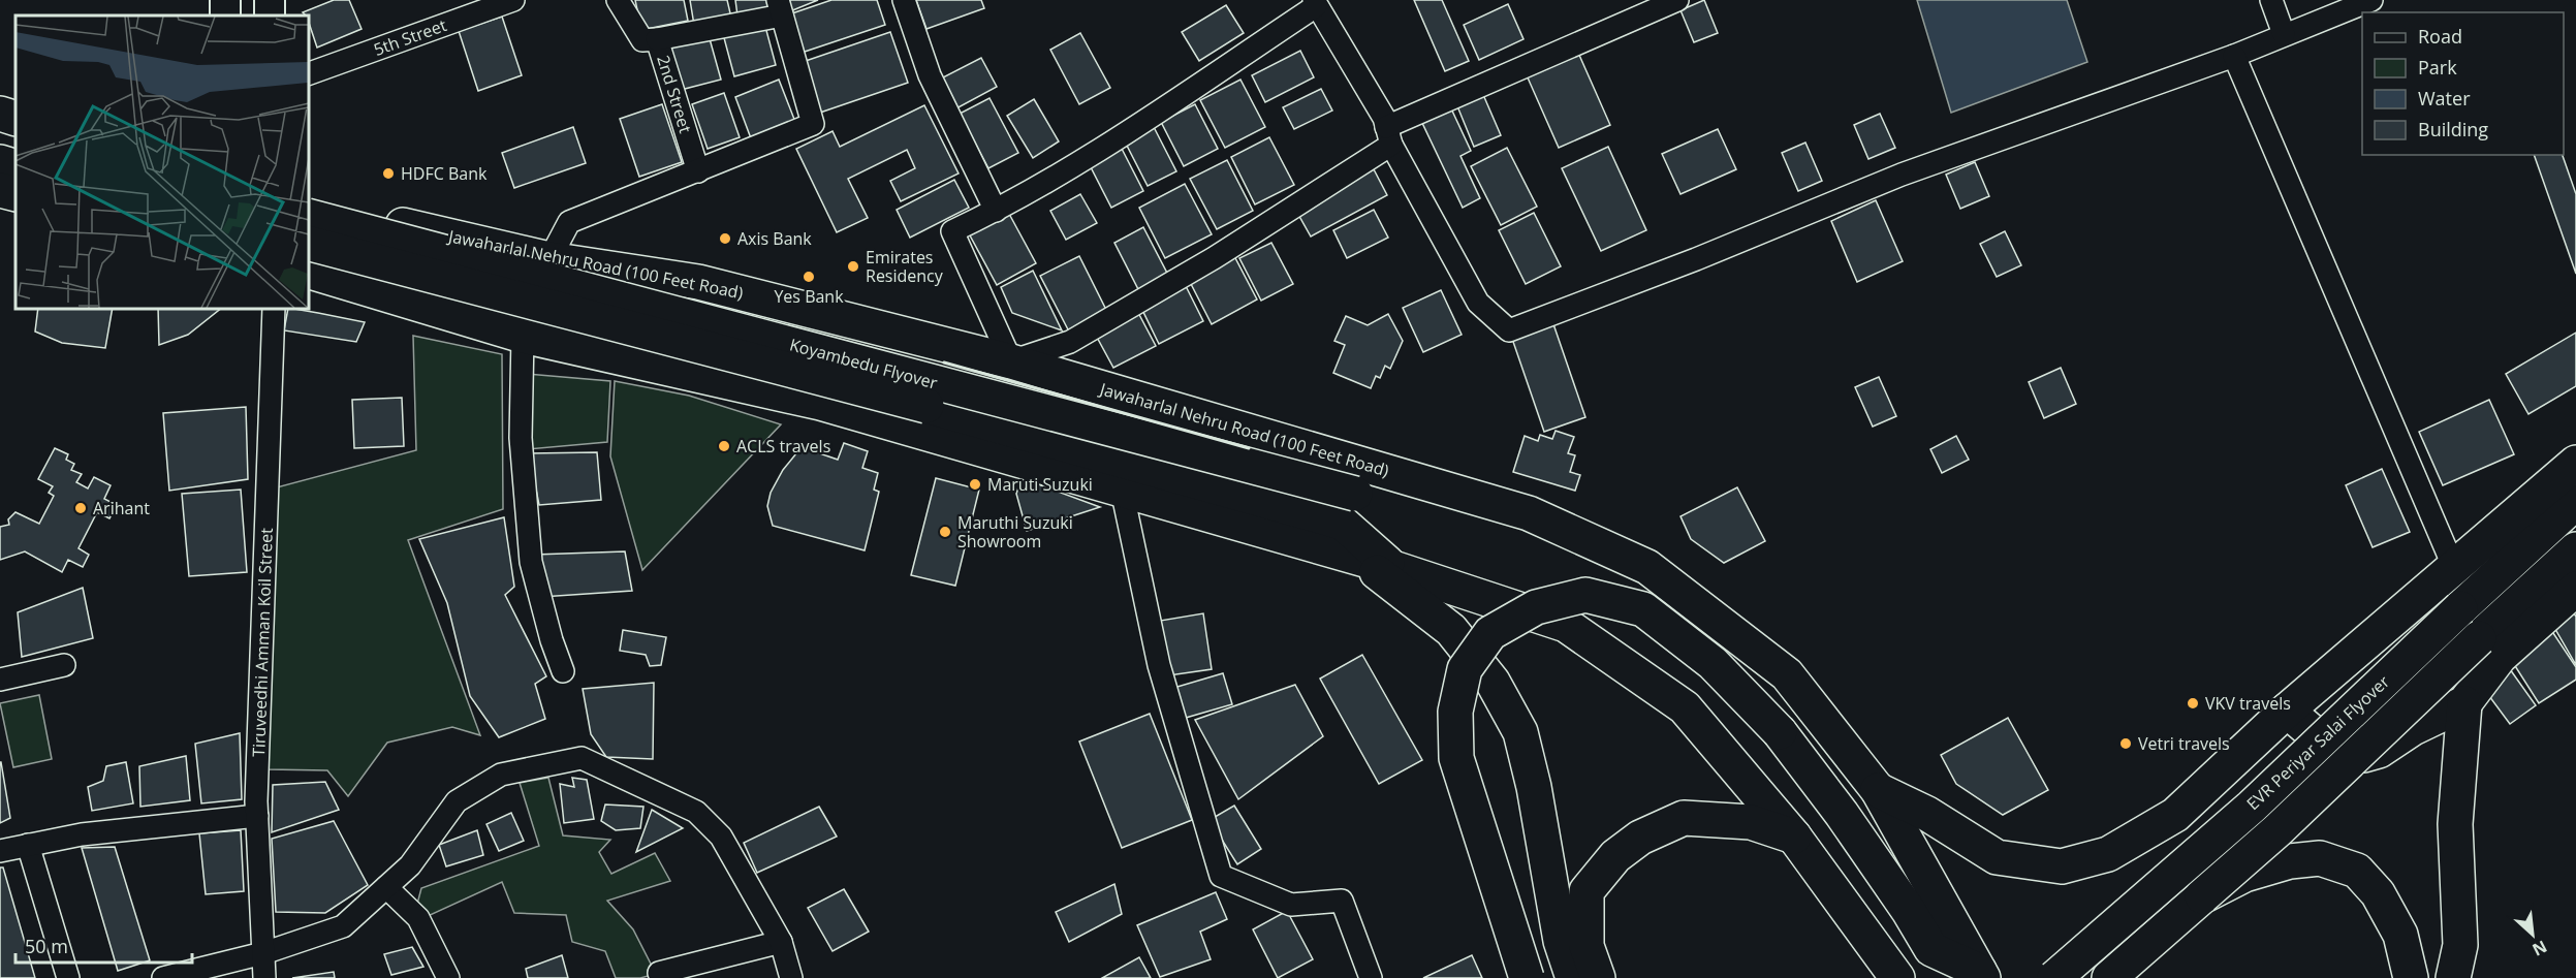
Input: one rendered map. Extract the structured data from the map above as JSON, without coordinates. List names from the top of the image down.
{
  "streets": {
    "main road": ["Jawaharlal Nehru Road (100 Feet Road)", "Koyambedu Flyover", "EVR Periyar Salai Flyover"],
    "street": ["5th Street", "2nd Street", "Tiruveedhi Amman Koil Street"]
  },
  "crossings": [
    ["Jawaharlal Nehru Road (100 Feet Road)", "Koyambedu Flyover"]
  ],
  "places": [
    "HDFC Bank",
    "Axis Bank",
    "Emirates Residency",
    "Yes Bank",
    "ACLS travels",
    "Maruti Suzuki",
    "Arihant",
    "Maruthi Suzuki Showroom",
    "VKV travels",
    "Vetri travels"
  ],
  "legend": [
    "Road",
    "Park",
    "Water",
    "Building"
  ],
  "scale_bar": "50 m",
  "north": "bottom right"
}
